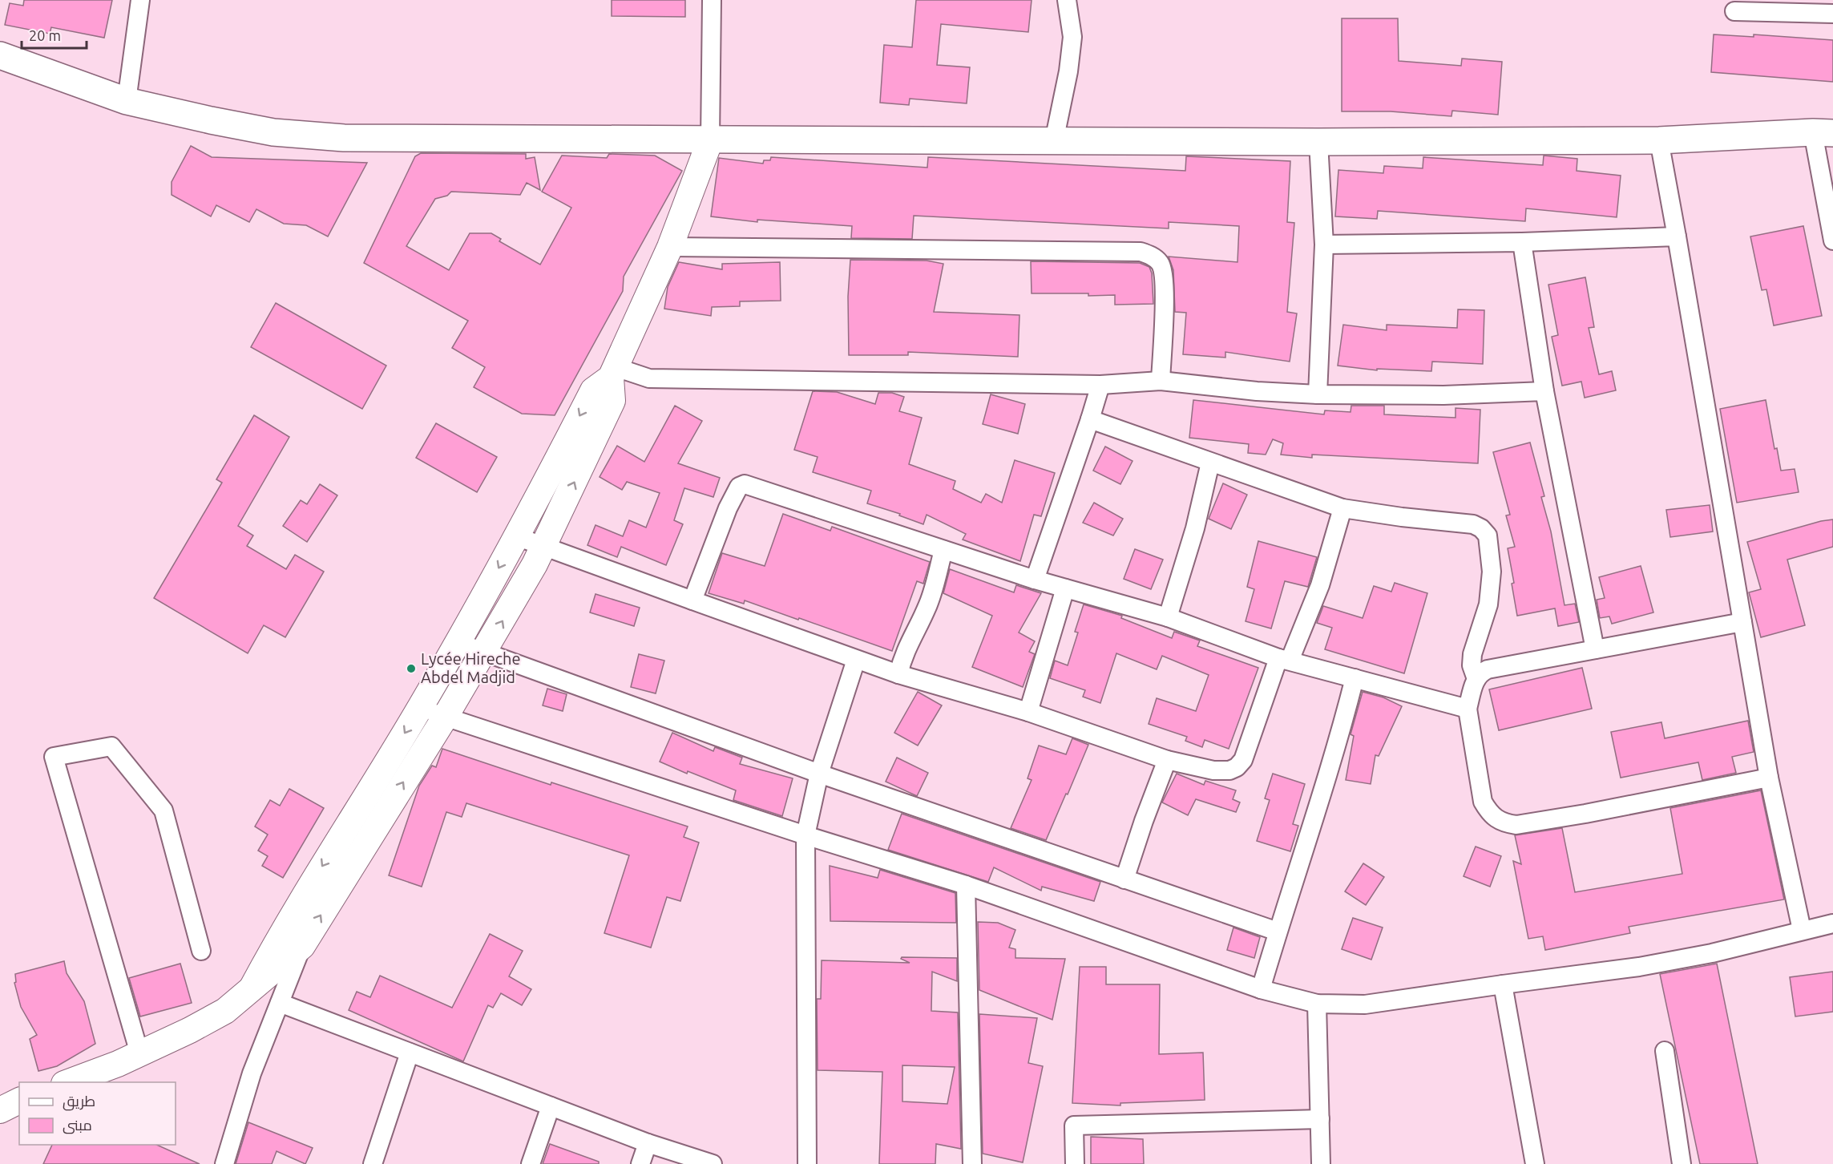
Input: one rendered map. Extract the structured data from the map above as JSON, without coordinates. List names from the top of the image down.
{
  "places": ["Lycée Hireche Abdel Madjid"],
  "legend": ["طريق", "مبنى"],
  "scale_bar": "20 m"
}
